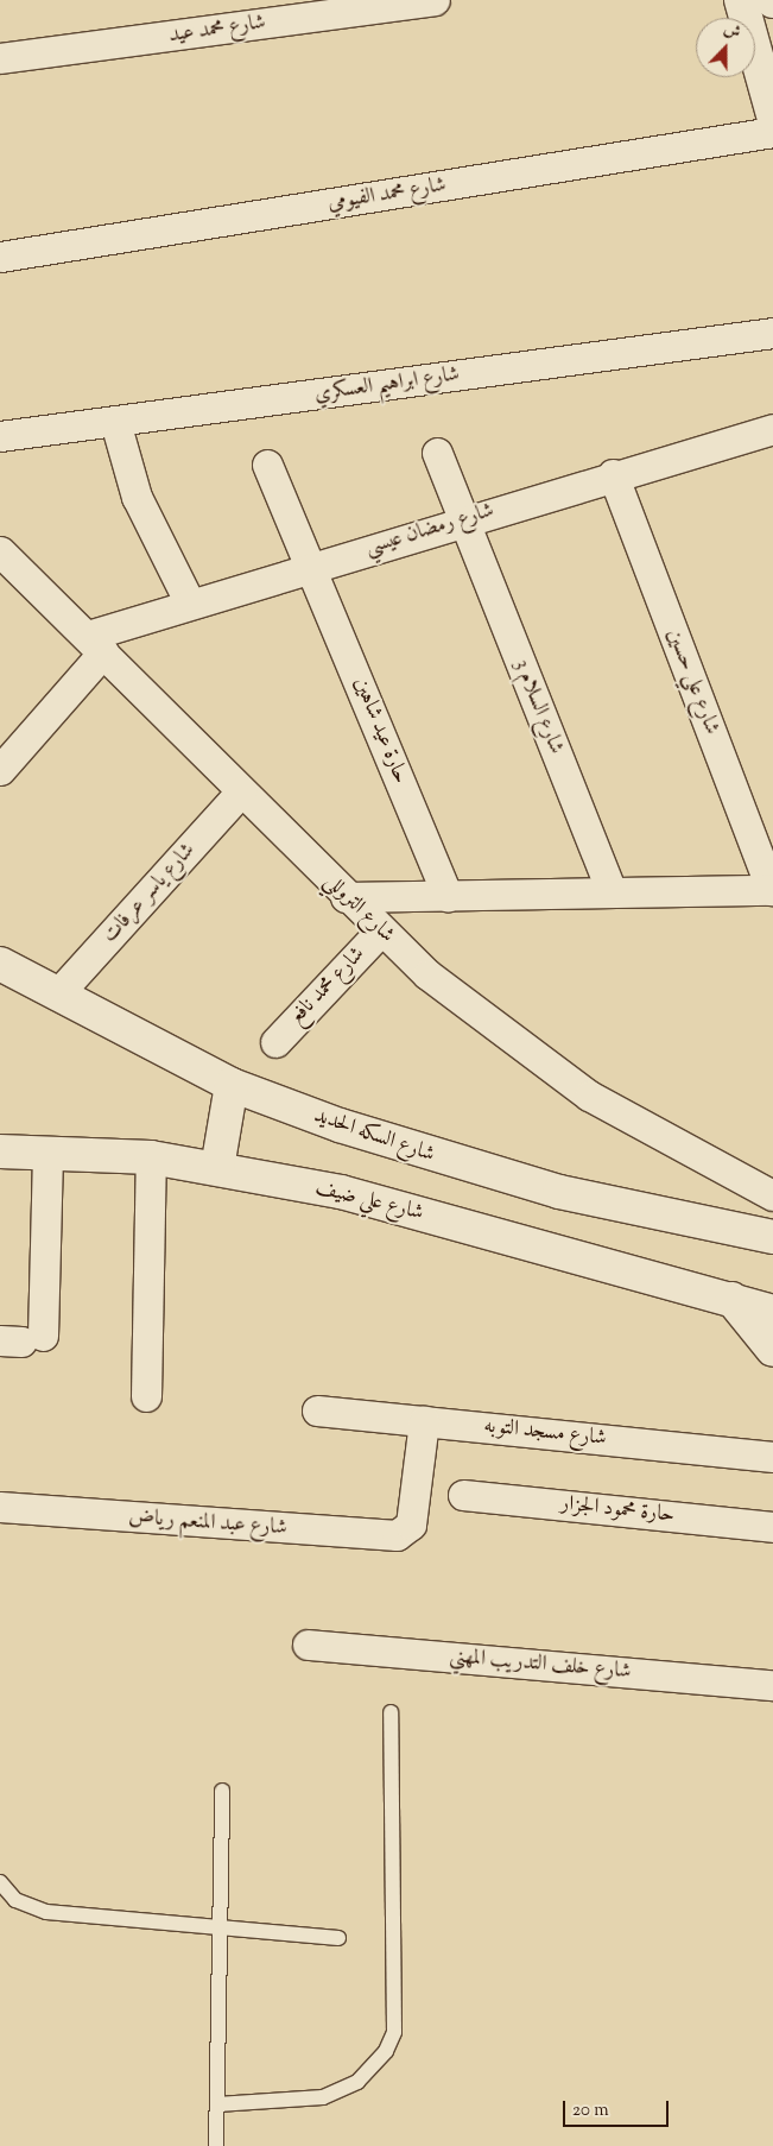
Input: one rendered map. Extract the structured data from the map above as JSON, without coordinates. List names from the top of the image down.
{
  "streets": {
    "main road": ["شارع السكه الحديد", "شارع علي ضيف"],
    "street": [
      "شارع محمد عيد",
      "شارع محمد الفيومي",
      "شارع ابراهيم العسكري",
      "شارع رمضان عيسي",
      "شارع علي حسين",
      "شارع السلام 3",
      "حارة عيد شاهين",
      "شارع ياسر عرفات",
      "شارع التروللي",
      "شارع محمد نافع",
      "شارع مسجد التوبه",
      "حارة محمود الجزار",
      "شارع عبد المنعم رياض",
      "شارع خلف التدريب المهني"
    ]
  },
  "crossings": [
    ["شارع رمضان عيسي", "شارع علي حسين"],
    ["شارع رمضان عيسي", "شارع السلام 3"],
    ["شارع رمضان عيسي", "حارة عيد شاهين"],
    ["شارع رمضان عيسي", "شارع التروللي"],
    ["شارع ياسر عرفات", "شارع التروللي"],
    ["شارع ياسر عرفات", "شارع السكه الحديد"],
    ["شارع التروللي", "شارع محمد نافع"],
    ["شارع مسجد التوبه", "شارع عبد المنعم رياض"]
  ],
  "scale_bar": "20 m",
  "north": "top"
}
